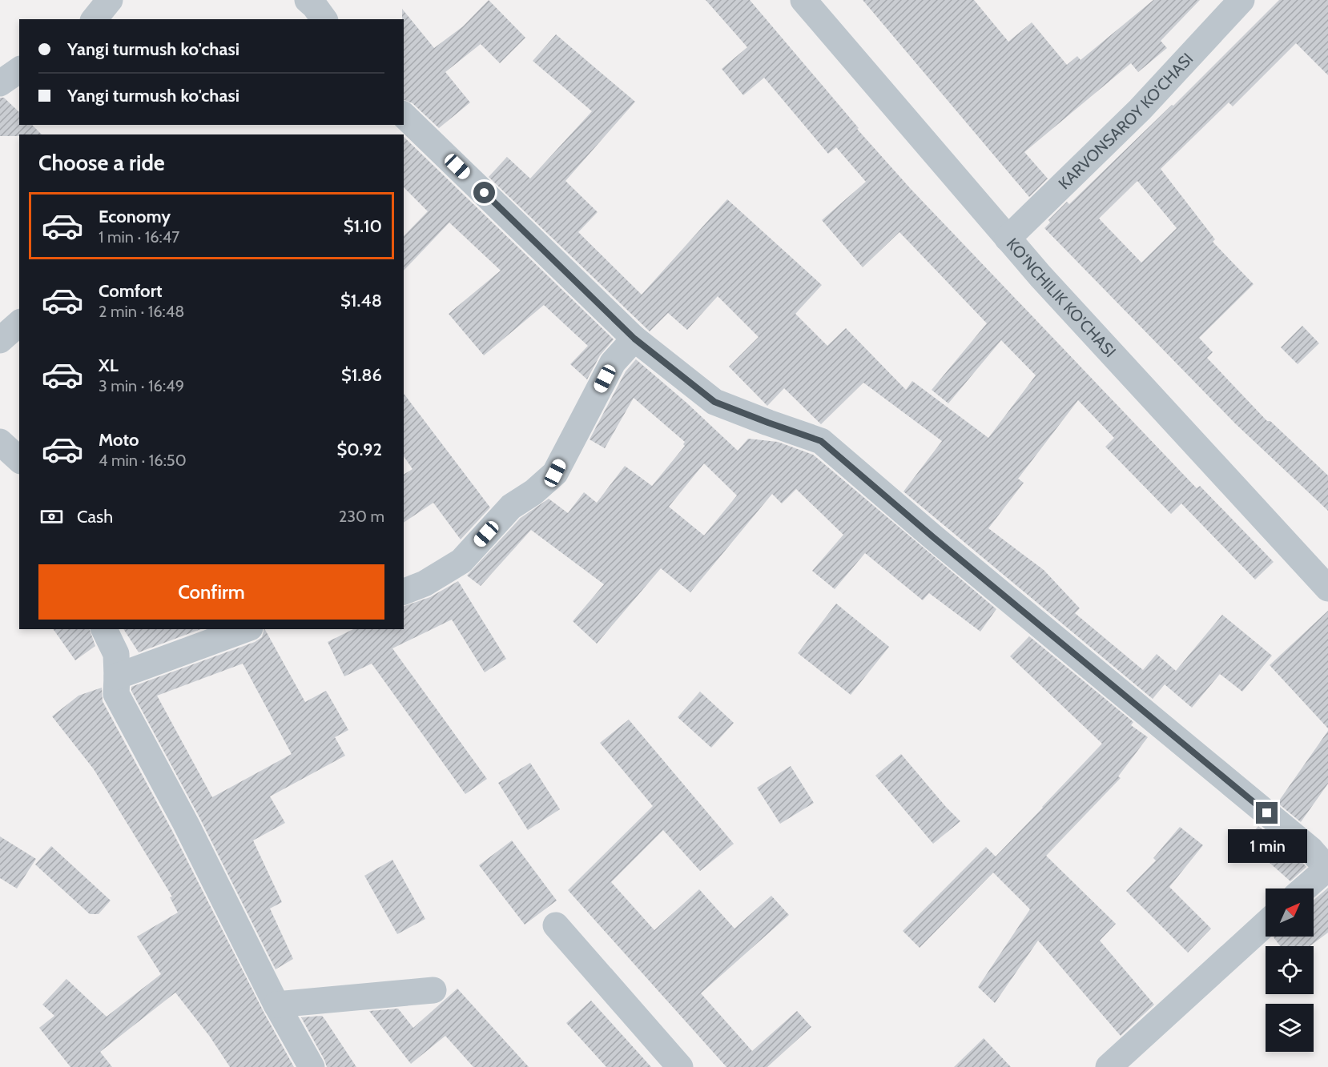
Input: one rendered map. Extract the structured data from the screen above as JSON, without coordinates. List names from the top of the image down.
{
  "streets": {
    "street": ["KARVONSAROY KO'CHASI", "KO‘NCHILIK KO'CHASI"]
  },
  "crossings": [
    ["KARVONSAROY KO'CHASI", "KO‘NCHILIK KO'CHASI"]
  ],
  "north": "top right",
  "page": {
    "banner": ["Yangi turmush ko'chasi", "Yangi turmush ko'chasi"],
    "heading": "Choose a ride",
    "list": [
      {
        "name": "Economy",
        "note": "1 min · 16:47",
        "value": "$1.10"
      },
      {
        "name": "Comfort",
        "note": "2 min · 16:48",
        "value": "$1.48"
      },
      {
        "name": "XL",
        "note": "3 min · 16:49",
        "value": "$1.86"
      },
      {
        "name": "Moto",
        "note": "4 min · 16:50",
        "value": "$0.92"
      }
    ],
    "pay": ["Cash", "230 m"],
    "buttons": "Confirm",
    "bubble": "1 min"
  }
}
